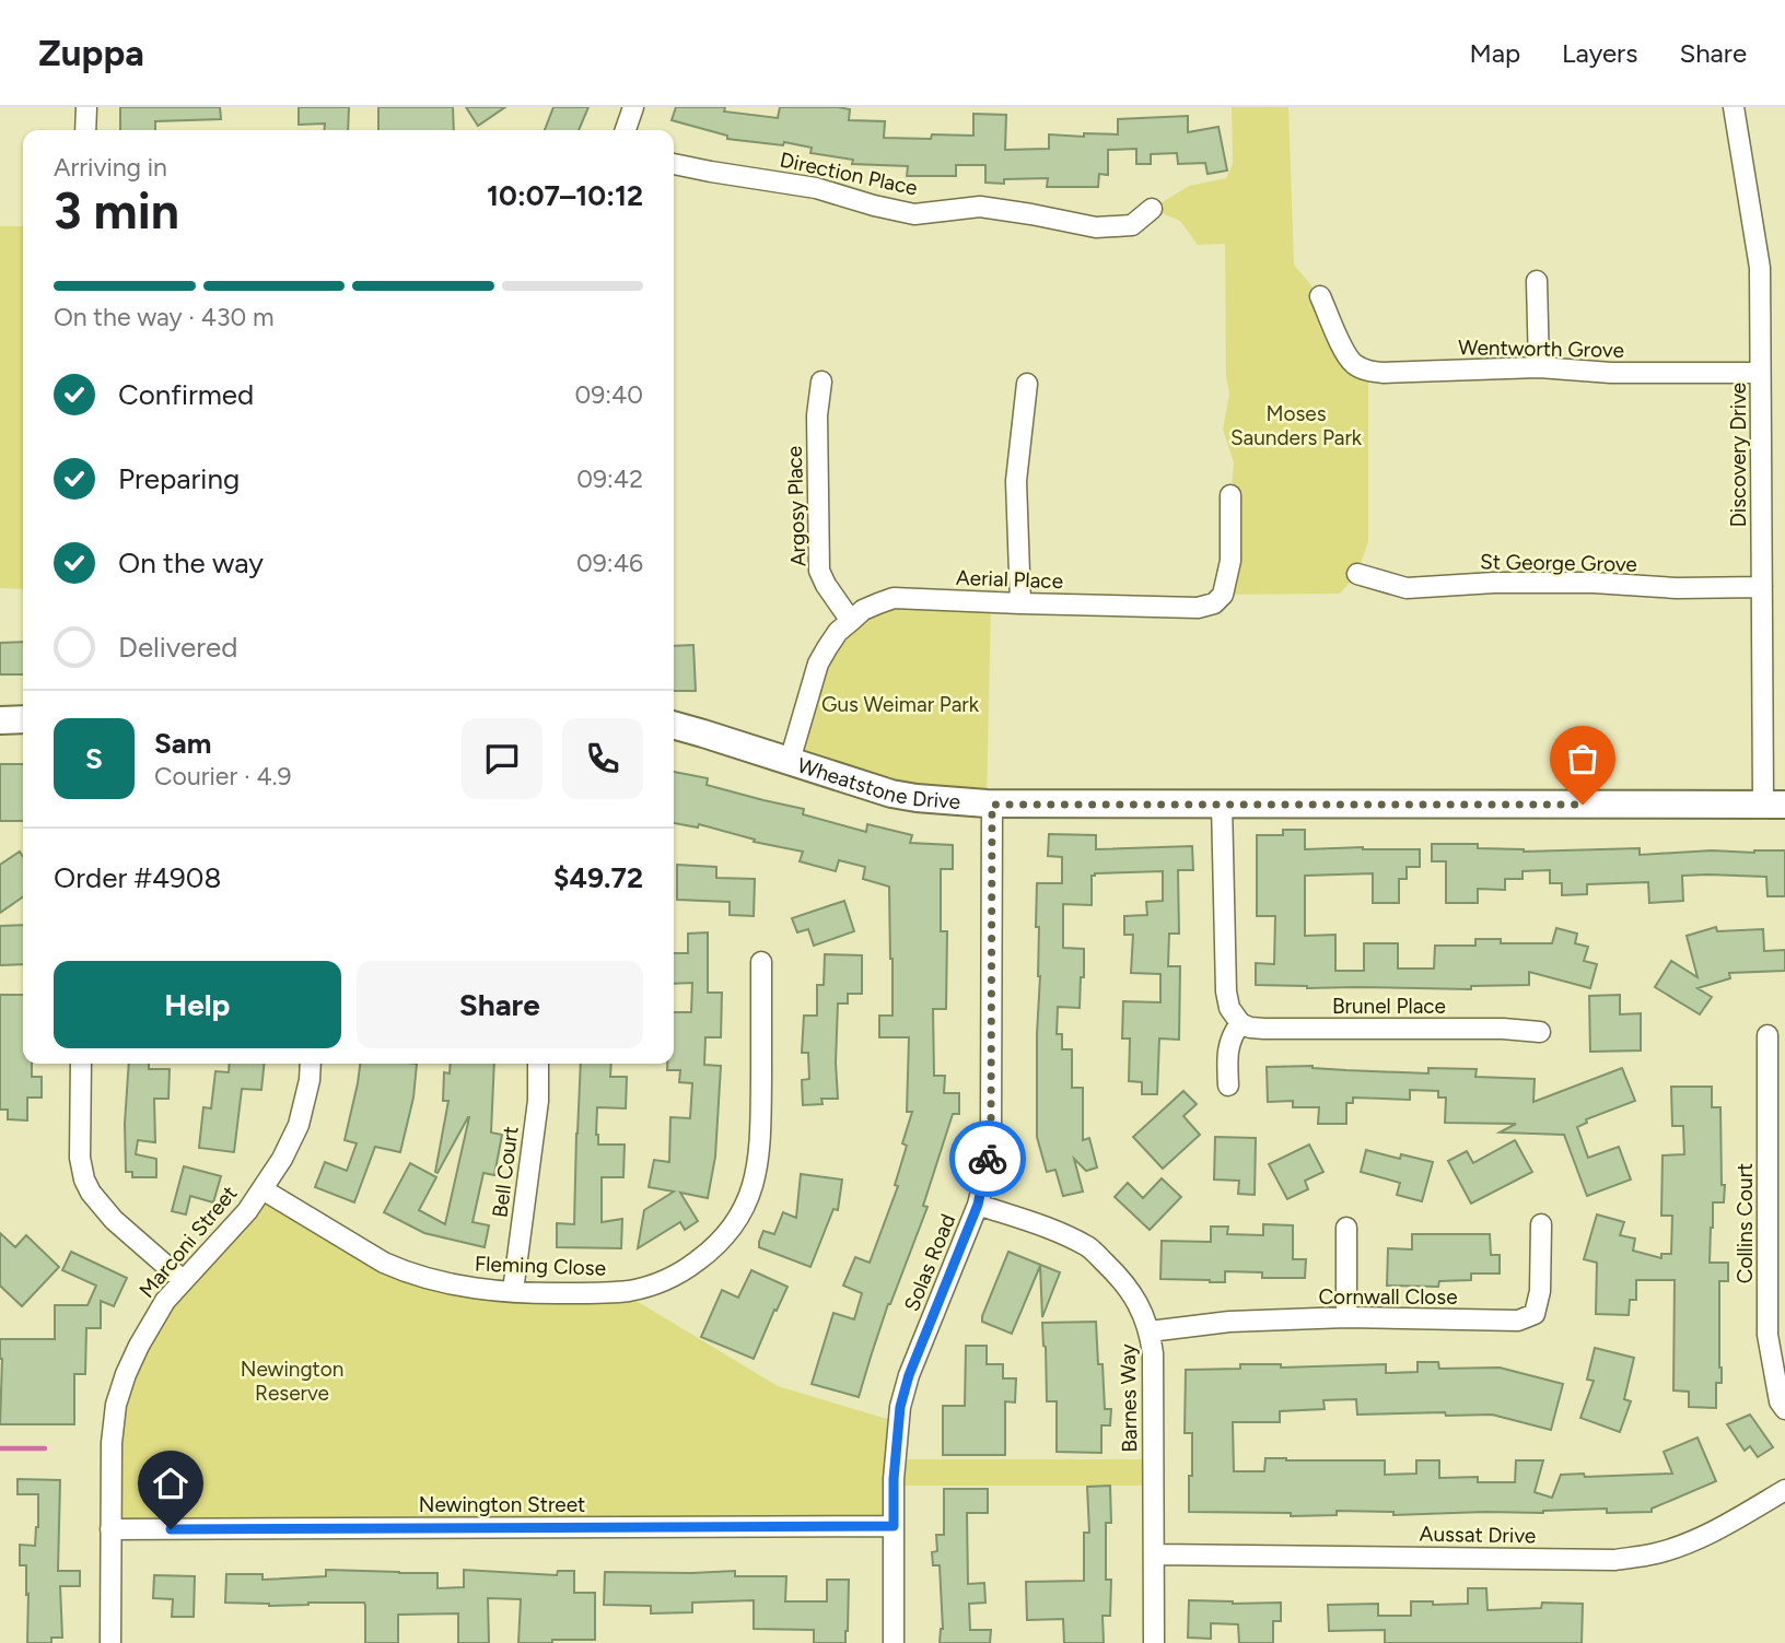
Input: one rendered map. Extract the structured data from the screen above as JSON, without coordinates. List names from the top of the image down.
{
  "streets": {
    "street": [
      "Direction Place",
      "Wentworth Grove",
      "Discovery Drive",
      "Argosy Place",
      "St George Grove",
      "Aerial Place",
      "Wheatstone Drive",
      "Brunel Place",
      "Bell Court",
      "Collins Court",
      "Marconi Street",
      "Solas Road",
      "Fleming Close",
      "Cornwall Close",
      "Barnes Way",
      "Newington Street",
      "Aussat Drive"
    ]
  },
  "crossings": [
    ["Wentworth Grove", "Discovery Drive"],
    ["Discovery Drive", "St George Grove"],
    ["Discovery Drive", "Wheatstone Drive"],
    ["Argosy Place", "Aerial Place"],
    ["Aerial Place", "Wheatstone Drive"],
    ["Wheatstone Drive", "Solas Road"],
    ["Bell Court", "Fleming Close"],
    ["Marconi Street", "Fleming Close"],
    ["Marconi Street", "Newington Street"],
    ["Solas Road", "Barnes Way"],
    ["Solas Road", "Newington Street"],
    ["Cornwall Close", "Barnes Way"],
    ["Barnes Way", "Aussat Drive"]
  ],
  "parks": ["Moses Saunders Park", "Gus Weimar Park", "Newington Reserve"],
  "page": {
    "header": "Zuppa",
    "nav": ["Map", "Layers", "Share"],
    "heading": ["3 min", "Arriving in", "10:07–10:12"],
    "panel": [
      "Sam",
      "Courier · 4.9",
      "Order #4908",
      "$49.72"
    ],
    "bar": "On the way · 430 m",
    "list": [
      ["Confirmed", "09:40"],
      ["Preparing", "09:42"],
      ["On the way", "09:46"],
      "Delivered"
    ],
    "round": "S",
    "buttons": ["Help", "Share"]
  }
}
